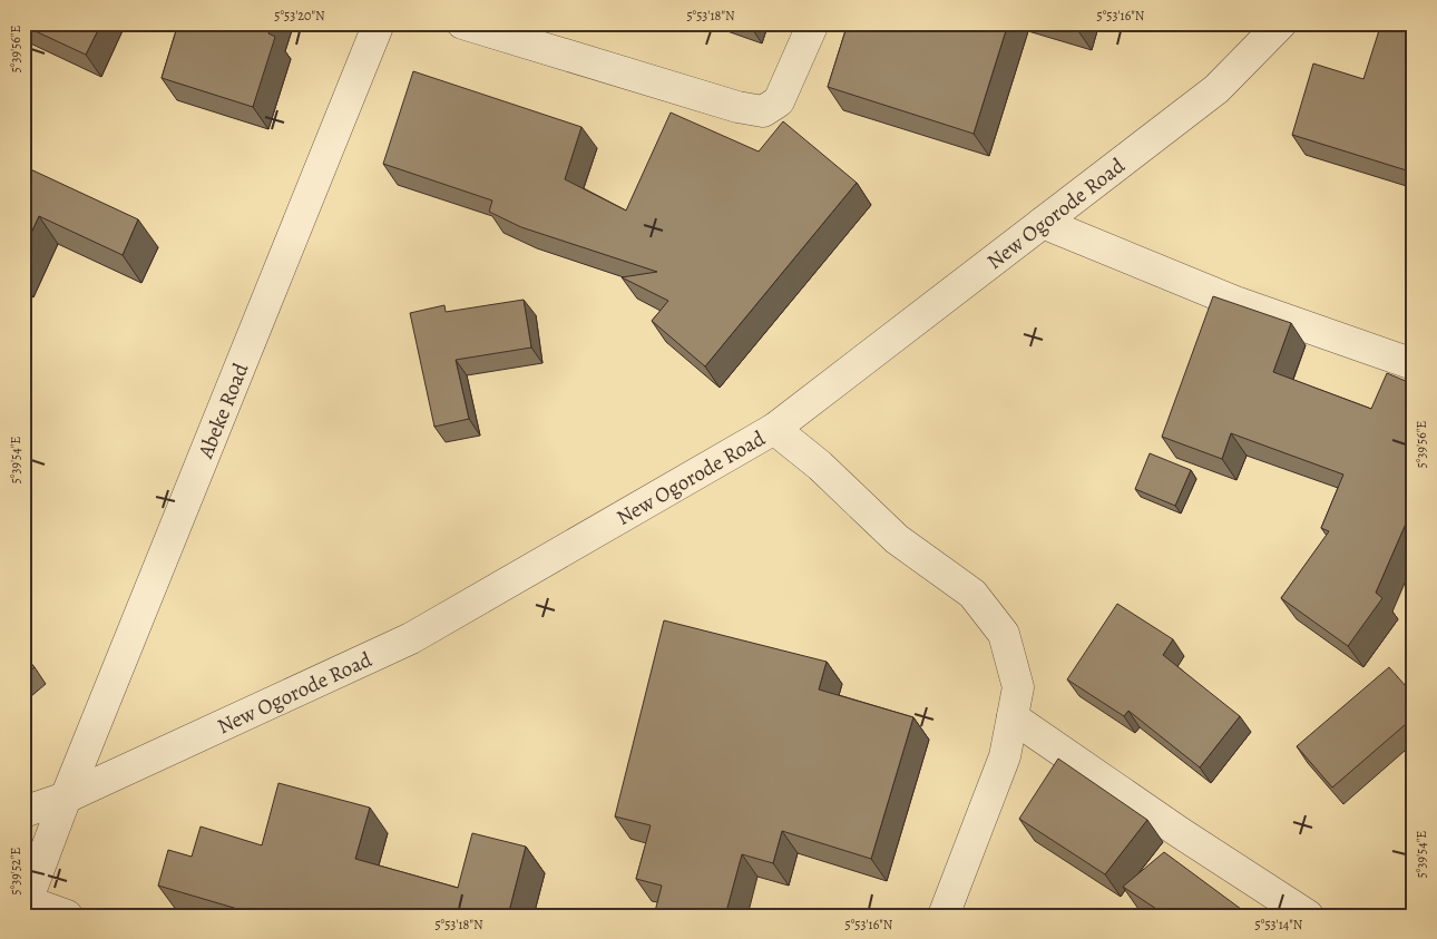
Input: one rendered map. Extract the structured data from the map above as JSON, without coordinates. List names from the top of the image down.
{
  "streets": {
    "street": ["New Ogorode Road", "Abeke Road"]
  },
  "crossings": [
    ["New Ogorode Road", "Abeke Road"]
  ],
  "coordinates": [
    "5°53'20\"N",
    "5°53'18\"N",
    "5°53'16\"N",
    "5°39'56\"E",
    "5°39'54\"E",
    "5°39'52\"E",
    "5°53'14\"N"
  ]
}
